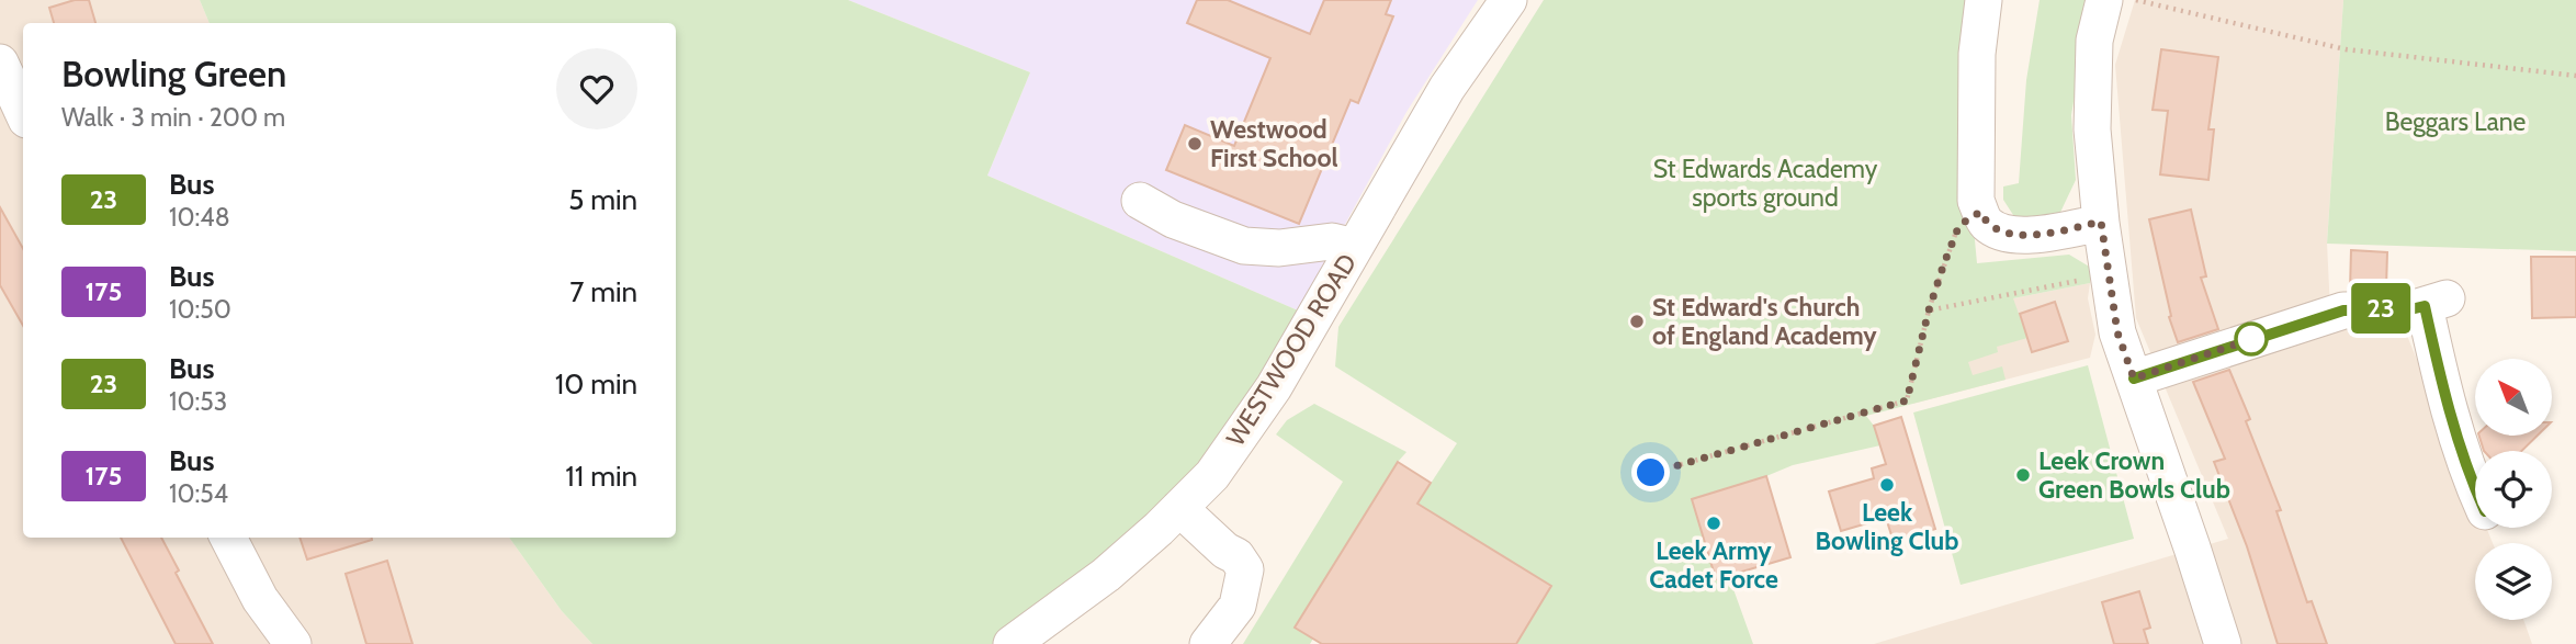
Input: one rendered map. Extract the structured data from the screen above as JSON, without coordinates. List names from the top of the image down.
{
  "streets": {
    "street": ["WESTWOOD ROAD"]
  },
  "parks": ["Beggars Lane", "St Edwards Academy sports ground"],
  "places": [
    "Westwood First School",
    "St Edward's Church of England Academy",
    "Leek Crown Green Bowls Club",
    "Leek Bowling Club",
    "Leek Army Cadet Force"
  ],
  "lines": ["bus line 23"],
  "north": "top left",
  "page": {
    "on_map": "23",
    "heading": ["Bowling Green", "Walk · 3 min · 200 m"],
    "list": [
      {
        "mark": "23",
        "name": "Bus",
        "note": "10:48",
        "value": "5 min"
      },
      {
        "mark": "175",
        "name": "Bus",
        "note": "10:50",
        "value": "7 min"
      },
      {
        "mark": "23",
        "name": "Bus",
        "note": "10:53",
        "value": "10 min"
      },
      {
        "mark": "175",
        "name": "Bus",
        "note": "10:54",
        "value": "11 min"
      }
    ]
  }
}
